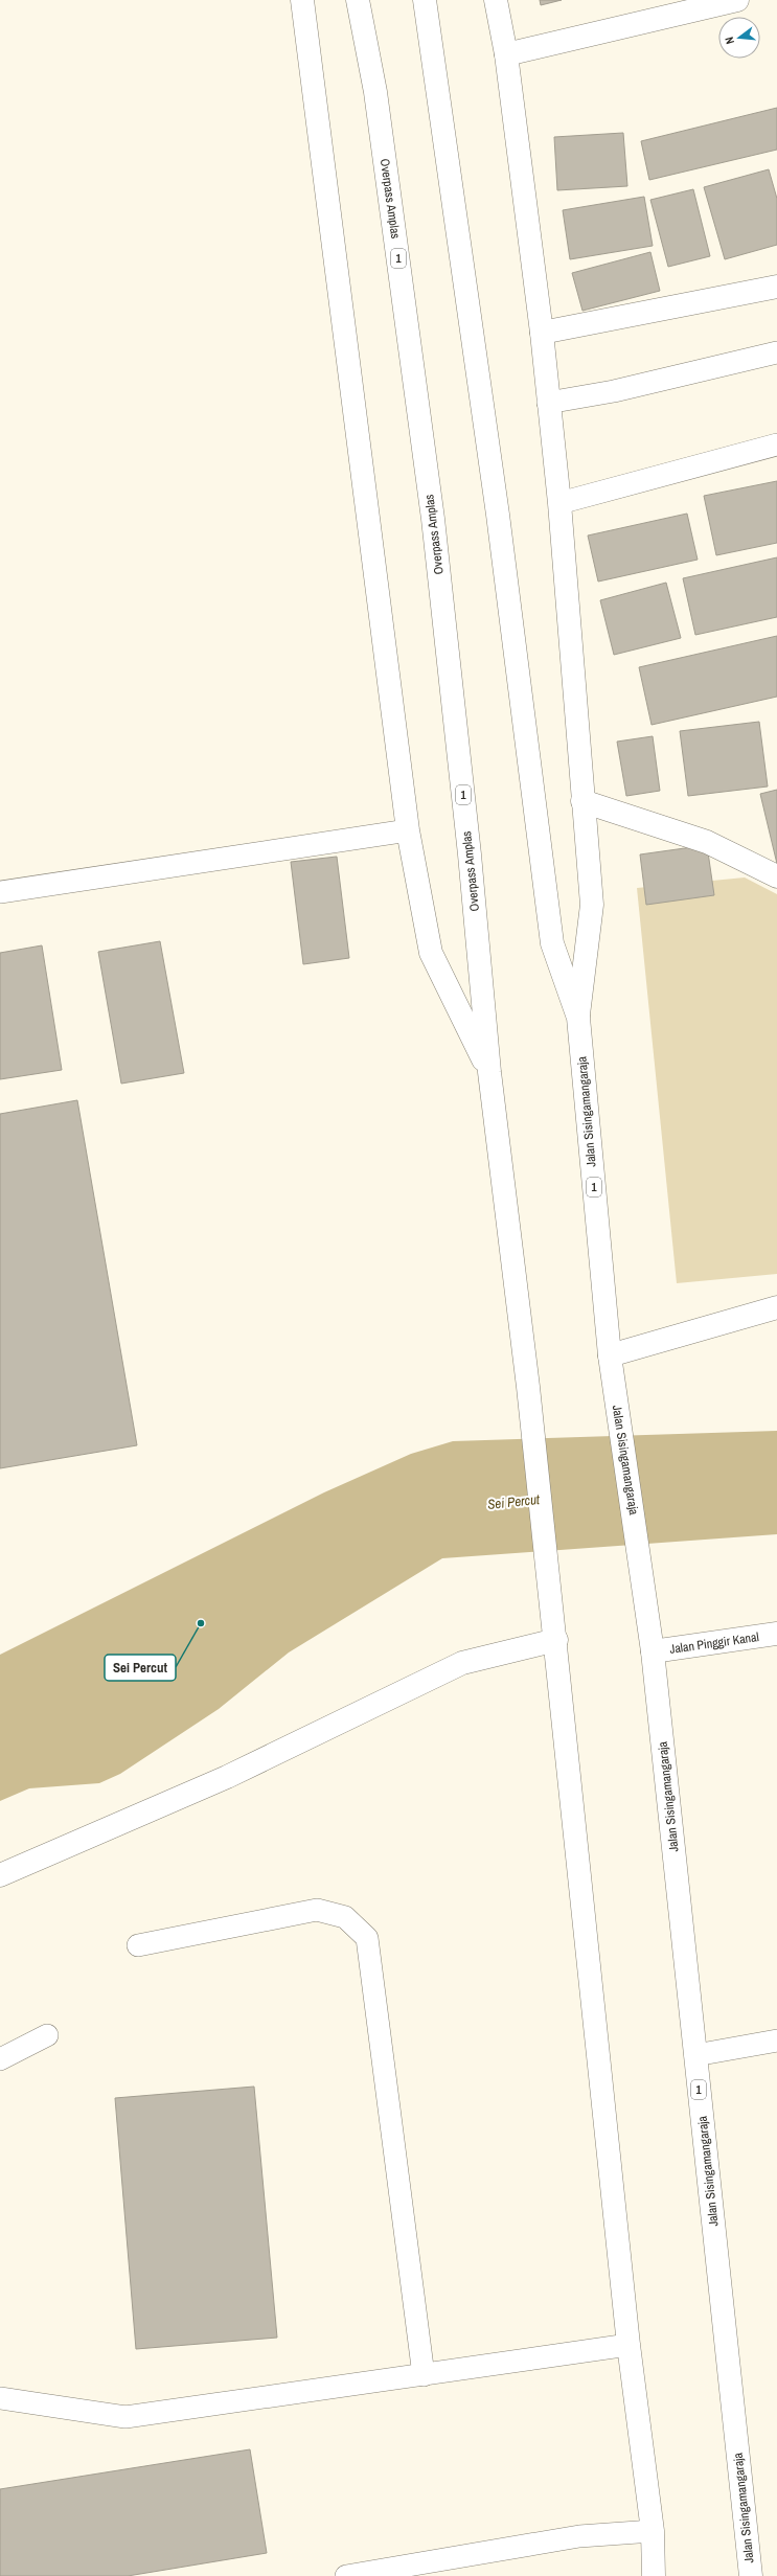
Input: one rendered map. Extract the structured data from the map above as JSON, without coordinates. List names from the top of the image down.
{
  "streets": {
    "main road": [
      "Overpass Amplas",
      "1",
      "Jalan Sisingamangaraja",
      "Jalan Pinggir Kanal"
    ]
  },
  "crossings": [
    ["Overpass Amplas", "1"],
    ["1", "Jalan Sisingamangaraja"],
    ["Jalan Sisingamangaraja", "Jalan Pinggir Kanal"]
  ],
  "water": ["Sei Percut"],
  "places": ["Sei Percut"],
  "north": "left"
}
